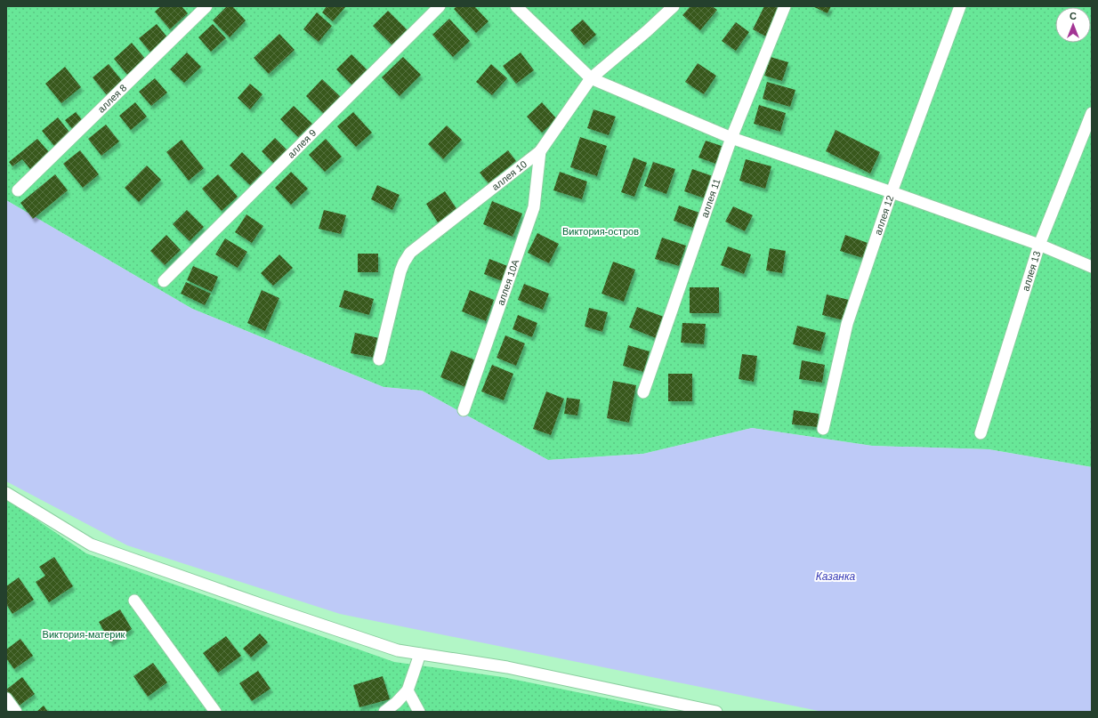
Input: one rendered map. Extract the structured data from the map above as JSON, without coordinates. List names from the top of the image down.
{
  "streets": {
    "lane": [
      "аллея 8",
      "аллея 9",
      "аллея 10",
      "аллея 11",
      "аллея 12",
      "аллея 13",
      "аллея 10А"
    ]
  },
  "crossings": [
    ["аллея 10", "аллея 10А"]
  ],
  "water": ["Казанка"],
  "parks": ["Виктория-остров", "Виктория-материк"],
  "north": "top"
}
